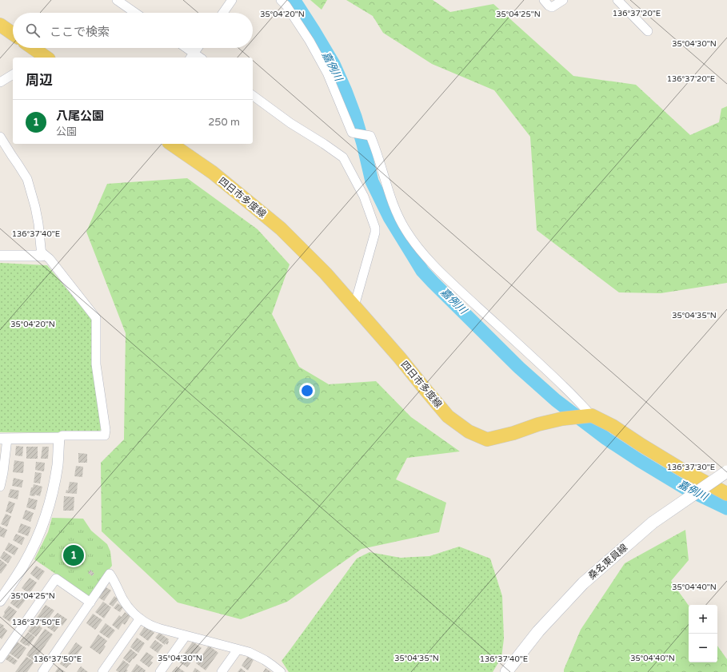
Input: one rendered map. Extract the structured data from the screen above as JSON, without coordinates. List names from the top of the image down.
{
  "streets": {
    "main road": ["四日市多度線", "桑名東員線"]
  },
  "water": ["嘉例川"],
  "page": {
    "search": "ここで検索",
    "heading": "周辺",
    "list": [
      {
        "mark": "1",
        "name": "八尾公園",
        "note": "公園",
        "value": "250 m"
      }
    ],
    "pins": "1",
    "map_buttons": ["+", "−"]
  },
  "coordinates": [
    "136°37'20\"E",
    "35°04'20\"N",
    "35°04'25\"N",
    "35°04'30\"N",
    "136°37'40\"E",
    "35°04'35\"N",
    "136°37'30\"E",
    "35°04'40\"N",
    "136°37'50\"E"
  ]
}
